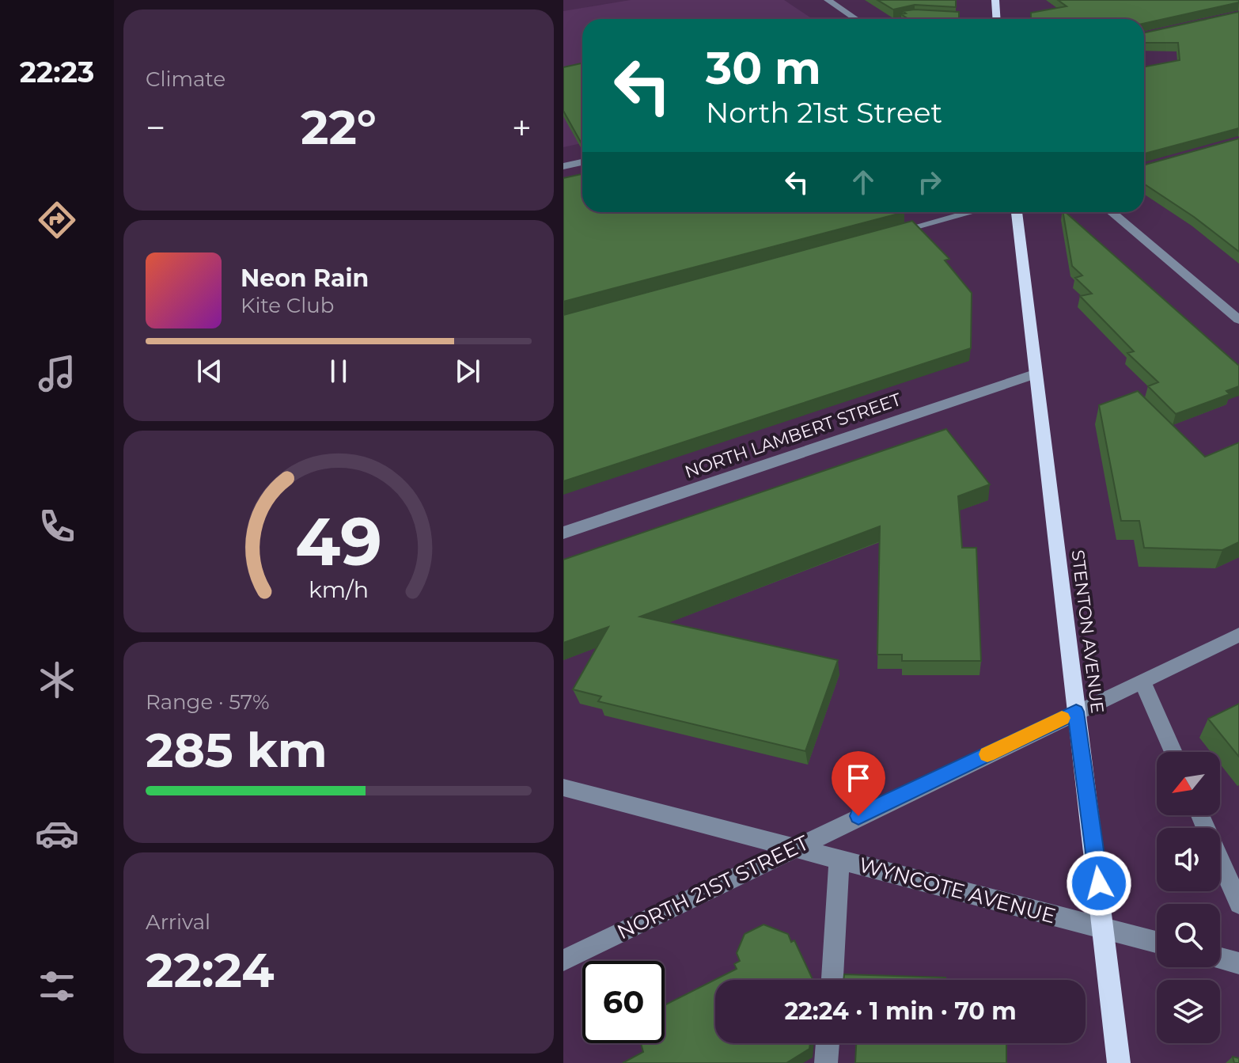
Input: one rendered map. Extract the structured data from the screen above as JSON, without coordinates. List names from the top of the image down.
{
  "streets": {
    "main road": ["STENTON AVENUE"],
    "street": ["NORTH LAMBERT STREET", "NORTH 21ST STREET", "WYNCOTE AVENUE"]
  },
  "crossings": [
    ["NORTH LAMBERT STREET", "STENTON AVENUE"],
    ["STENTON AVENUE", "NORTH 21ST STREET"],
    ["STENTON AVENUE", "WYNCOTE AVENUE"],
    ["NORTH 21ST STREET", "WYNCOTE AVENUE"]
  ],
  "north": "bottom left",
  "page": {
    "tabs": "22:23",
    "tile": [
      "Climate",
      ["Range · 57%", "285 km"],
      ["Arrival", "22:24"]
    ],
    "turn": ["30 m", "North 21st Street"],
    "heat": ["−", "22°", "+"],
    "song": ["Neon Rain", "Kite Club"],
    "limit": "60",
    "trip": "22:24 · 1 min · 70 m",
    "gauge": ["49", "km/h"]
  }
}
